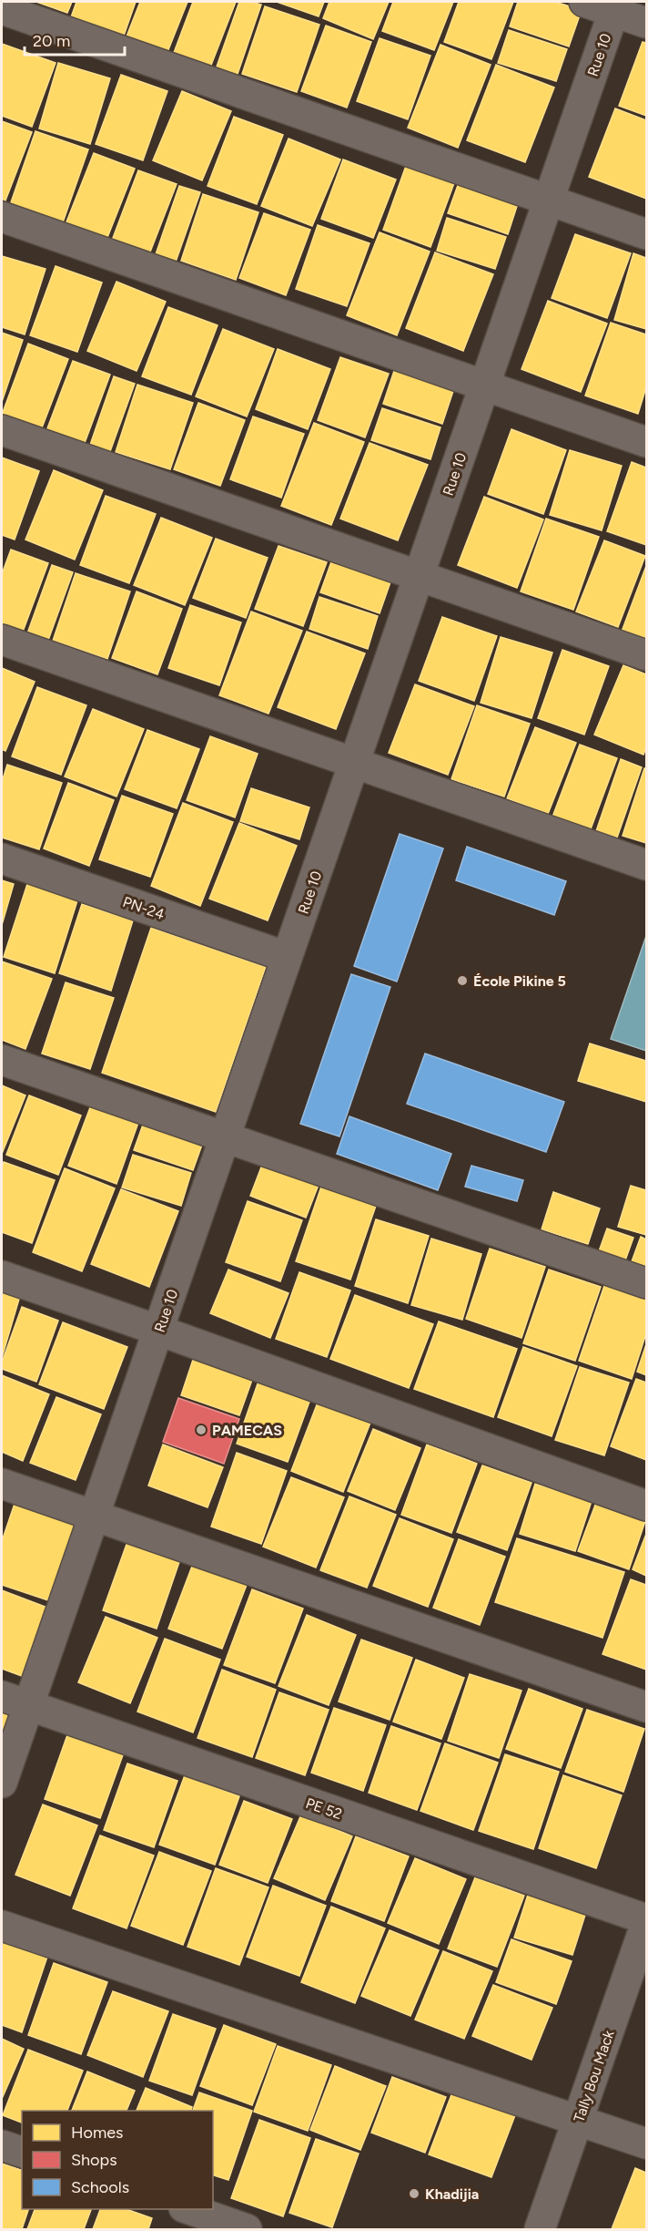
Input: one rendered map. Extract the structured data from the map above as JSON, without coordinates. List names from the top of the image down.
{
  "streets": {
    "street": [
      "Rue 10",
      "PN-24",
      "PE 52",
      "Tally Bou Mack"
    ]
  },
  "crossings": [
    ["Rue 10", "PN-24"],
    ["Rue 10", "PE 52"],
    ["PE 52", "Tally Bou Mack"]
  ],
  "places": ["École Pikine 5", "PAMECAS", "Khadijia"],
  "legend": ["Homes", "Shops", "Schools"],
  "scale_bar": "20 m"
}
